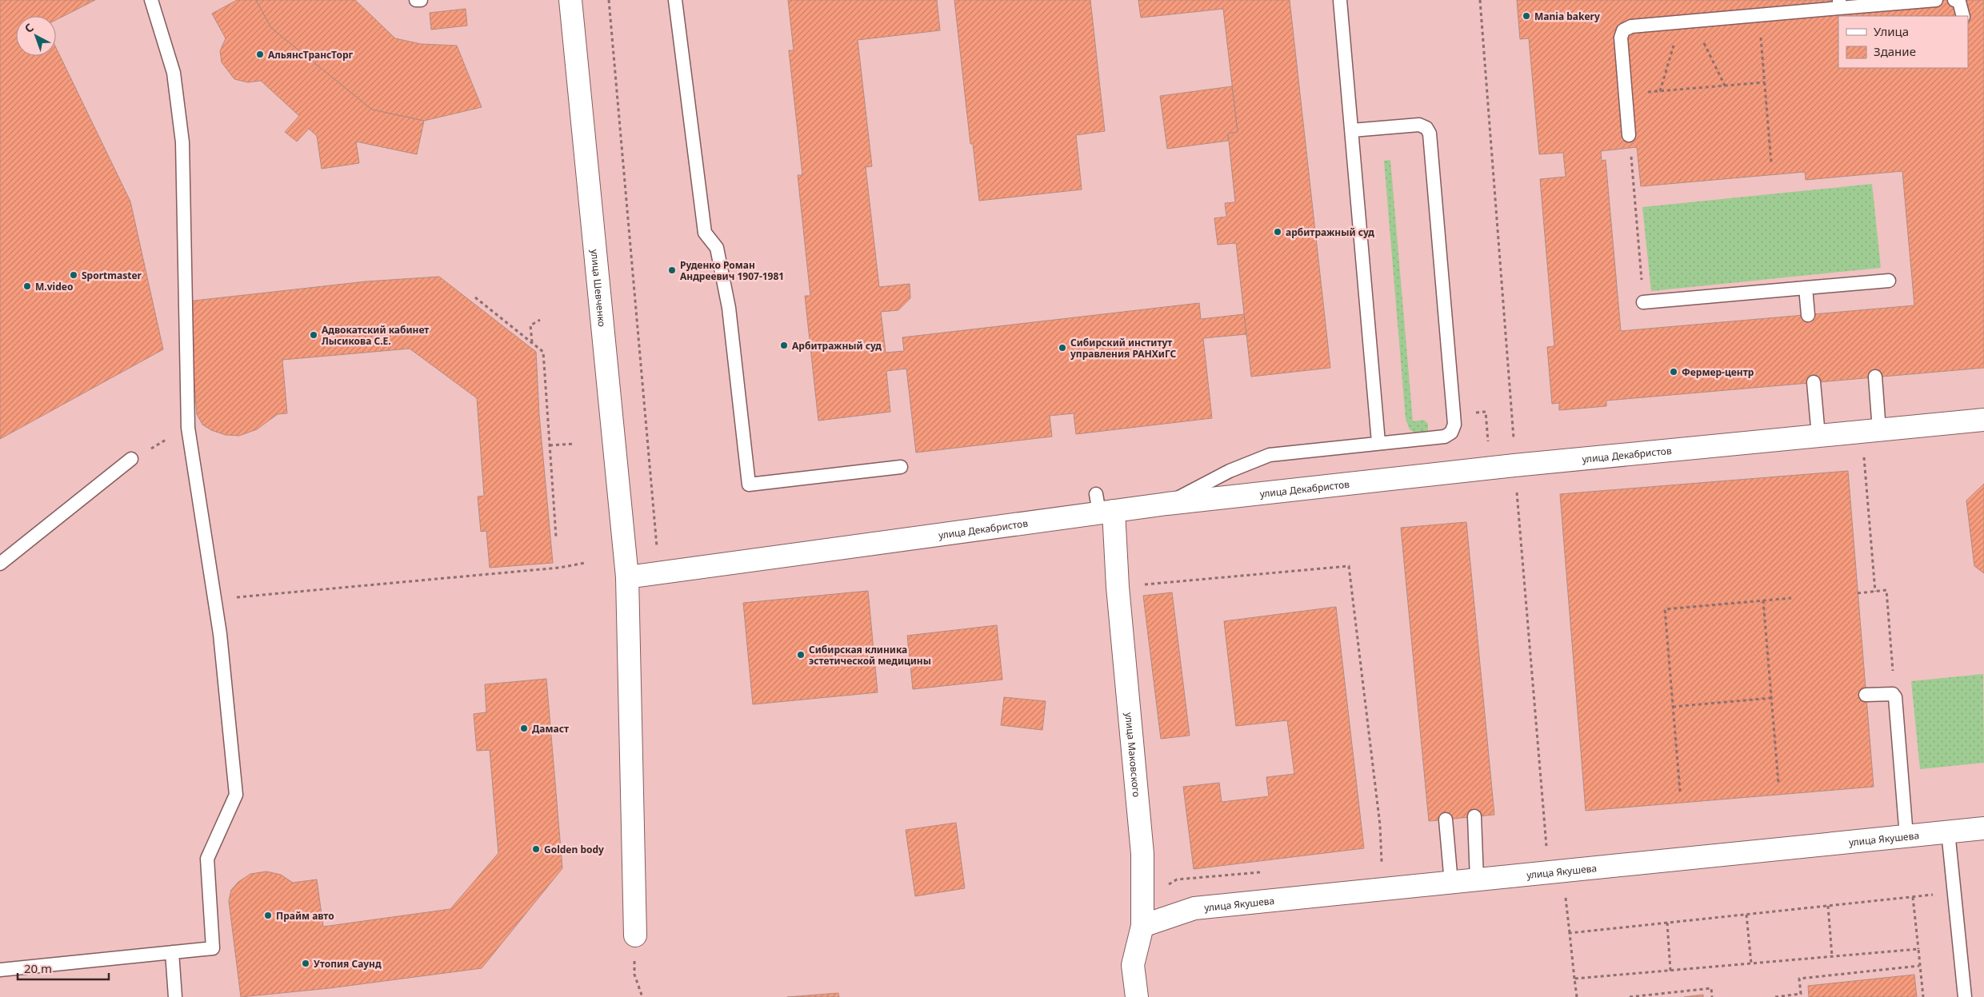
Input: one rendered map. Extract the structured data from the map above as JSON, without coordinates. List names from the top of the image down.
{
  "streets": {
    "street": [
      "улица Шевченко",
      "улица Декабристов",
      "улица Маковского",
      "улица Якушева"
    ]
  },
  "crossings": [
    ["улица Шевченко", "улица Декабристов"],
    ["улица Декабристов", "улица Маковского"],
    ["улица Маковского", "улица Якушева"]
  ],
  "places": [
    "Mania bakery",
    "АльянсТрансТорг",
    "арбитражный суд",
    "Руденко Роман Андреевич 1907-1981",
    "Sportmaster",
    "M.video",
    "Адвокатский кабинет Лысикова С.Е.",
    "Арбитражный суд",
    "Сибирский институт управления РАНХиГС",
    "Фермер-центр",
    "Сибирская клиника эстетической медицины",
    "Дамаст",
    "Golden body",
    "Прайм авто",
    "Утопия Саунд"
  ],
  "legend": ["Улица", "Здание"],
  "scale_bar": "20 m",
  "north": "top left"
}
